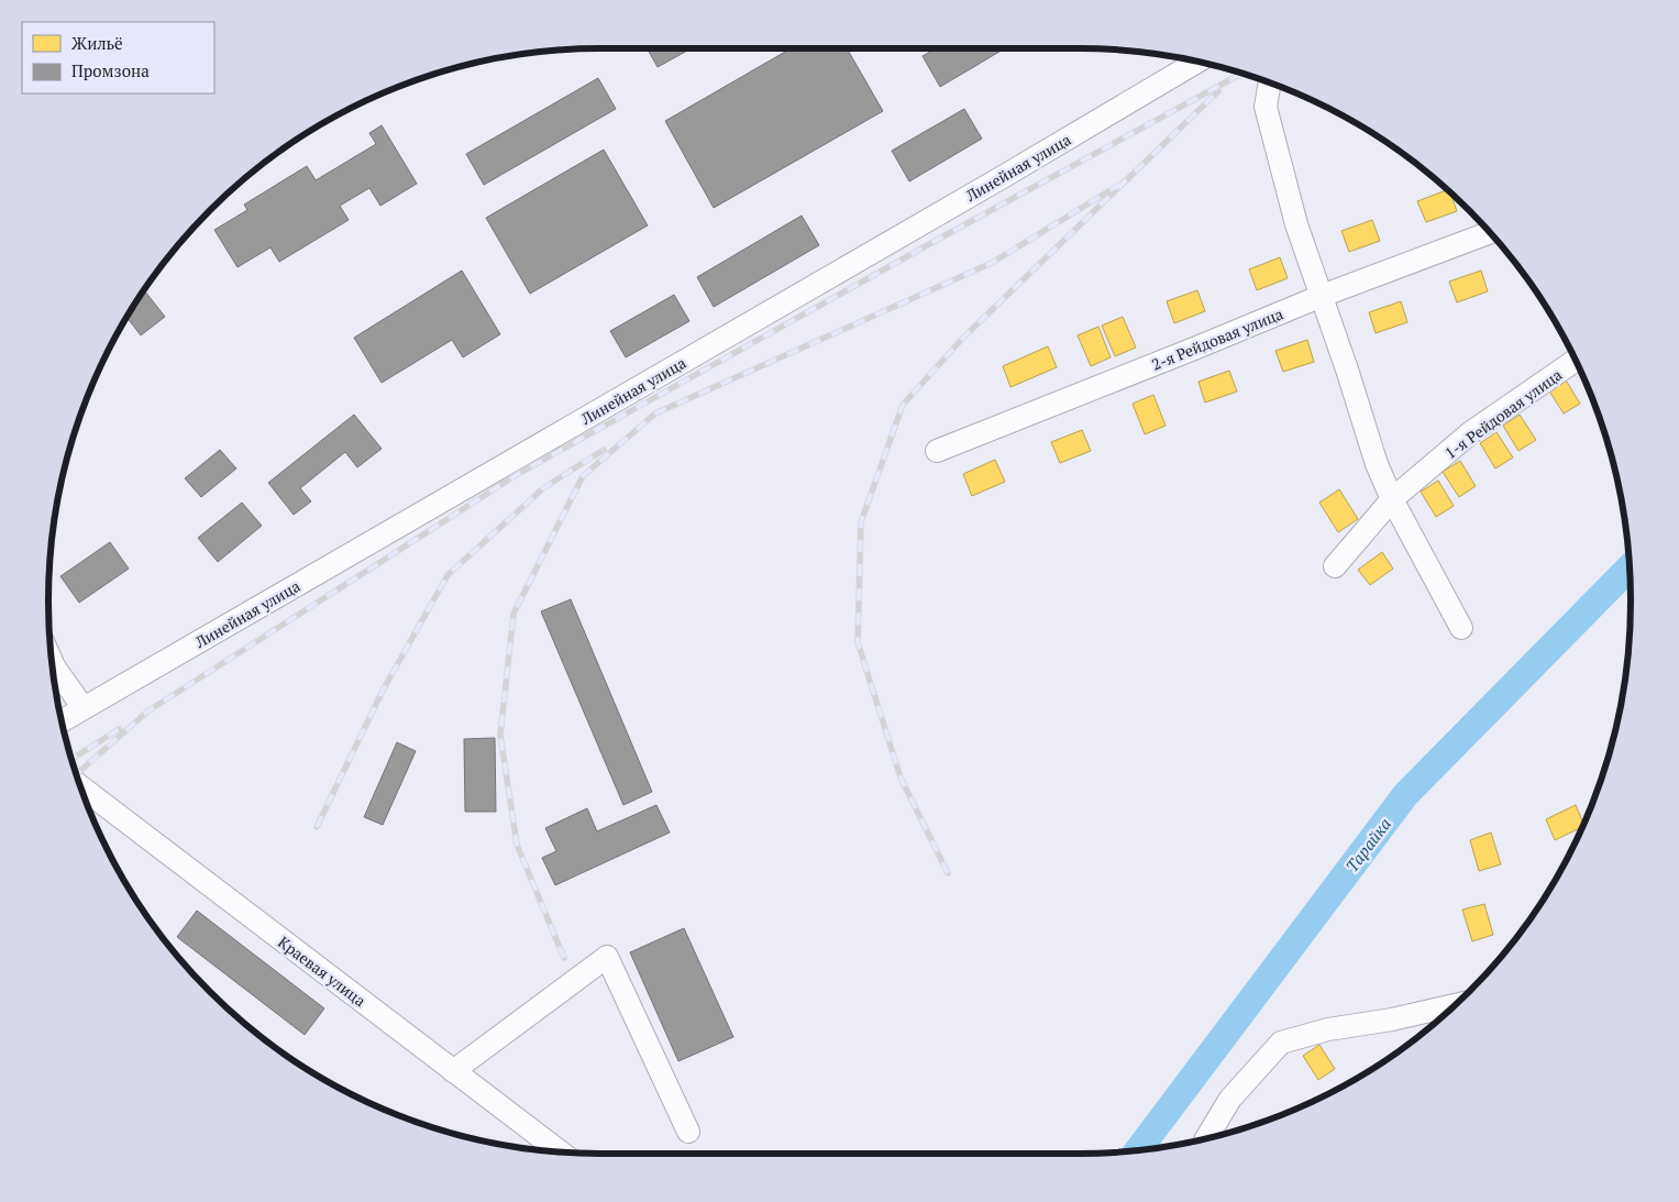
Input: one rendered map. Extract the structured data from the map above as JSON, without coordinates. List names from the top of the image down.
{
  "streets": {
    "street": [
      "Линейная улица",
      "2-я Рейдовая улица",
      "1-я Рейдовая улица",
      "Краевая улица"
    ]
  },
  "water": ["Тарайка"],
  "legend": ["Жильё", "Промзона"]
}
